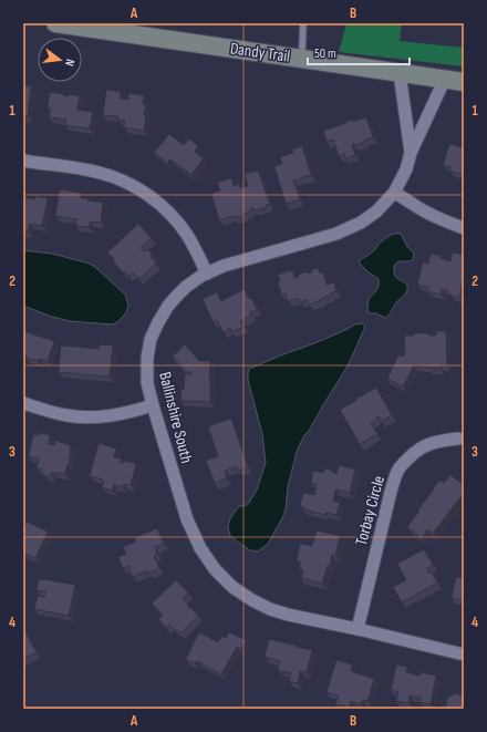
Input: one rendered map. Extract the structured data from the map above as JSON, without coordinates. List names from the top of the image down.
{
  "streets": {
    "street": ["Dandy Trail", "Ballinshire South", "Torbay Circle"]
  },
  "crossings": [
    ["Dandy Trail", "Ballinshire South"],
    ["Ballinshire South", "Torbay Circle"]
  ],
  "scale_bar": "50 m",
  "north": "right",
  "grid": {
    "columns": ["A", "B"],
    "rows": [
      "1",
      "2",
      "3",
      "4"
    ]
  }
}
